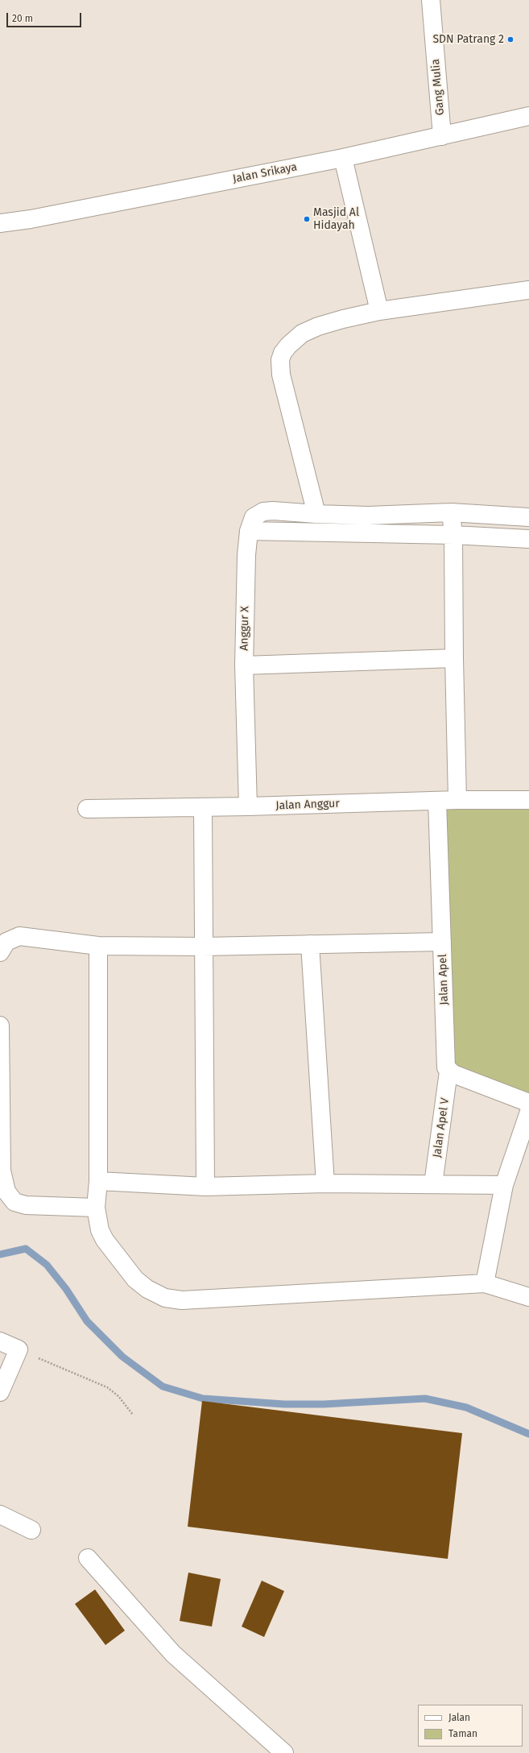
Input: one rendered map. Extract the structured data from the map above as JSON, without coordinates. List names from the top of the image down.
{
  "streets": {
    "street": [
      "Gang Mulia",
      "Jalan Srikaya",
      "Anggur X",
      "Jalan Anggur",
      "Jalan Apel",
      "Jalan Apel V"
    ]
  },
  "crossings": [
    ["Gang Mulia", "Jalan Srikaya"],
    ["Anggur X", "Jalan Anggur"],
    ["Jalan Anggur", "Jalan Apel"],
    ["Jalan Apel", "Jalan Apel V"]
  ],
  "places": ["SDN Patrang 2", "Masjid Al Hidayah"],
  "legend": ["Jalan", "Taman"],
  "scale_bar": "20 m"
}
